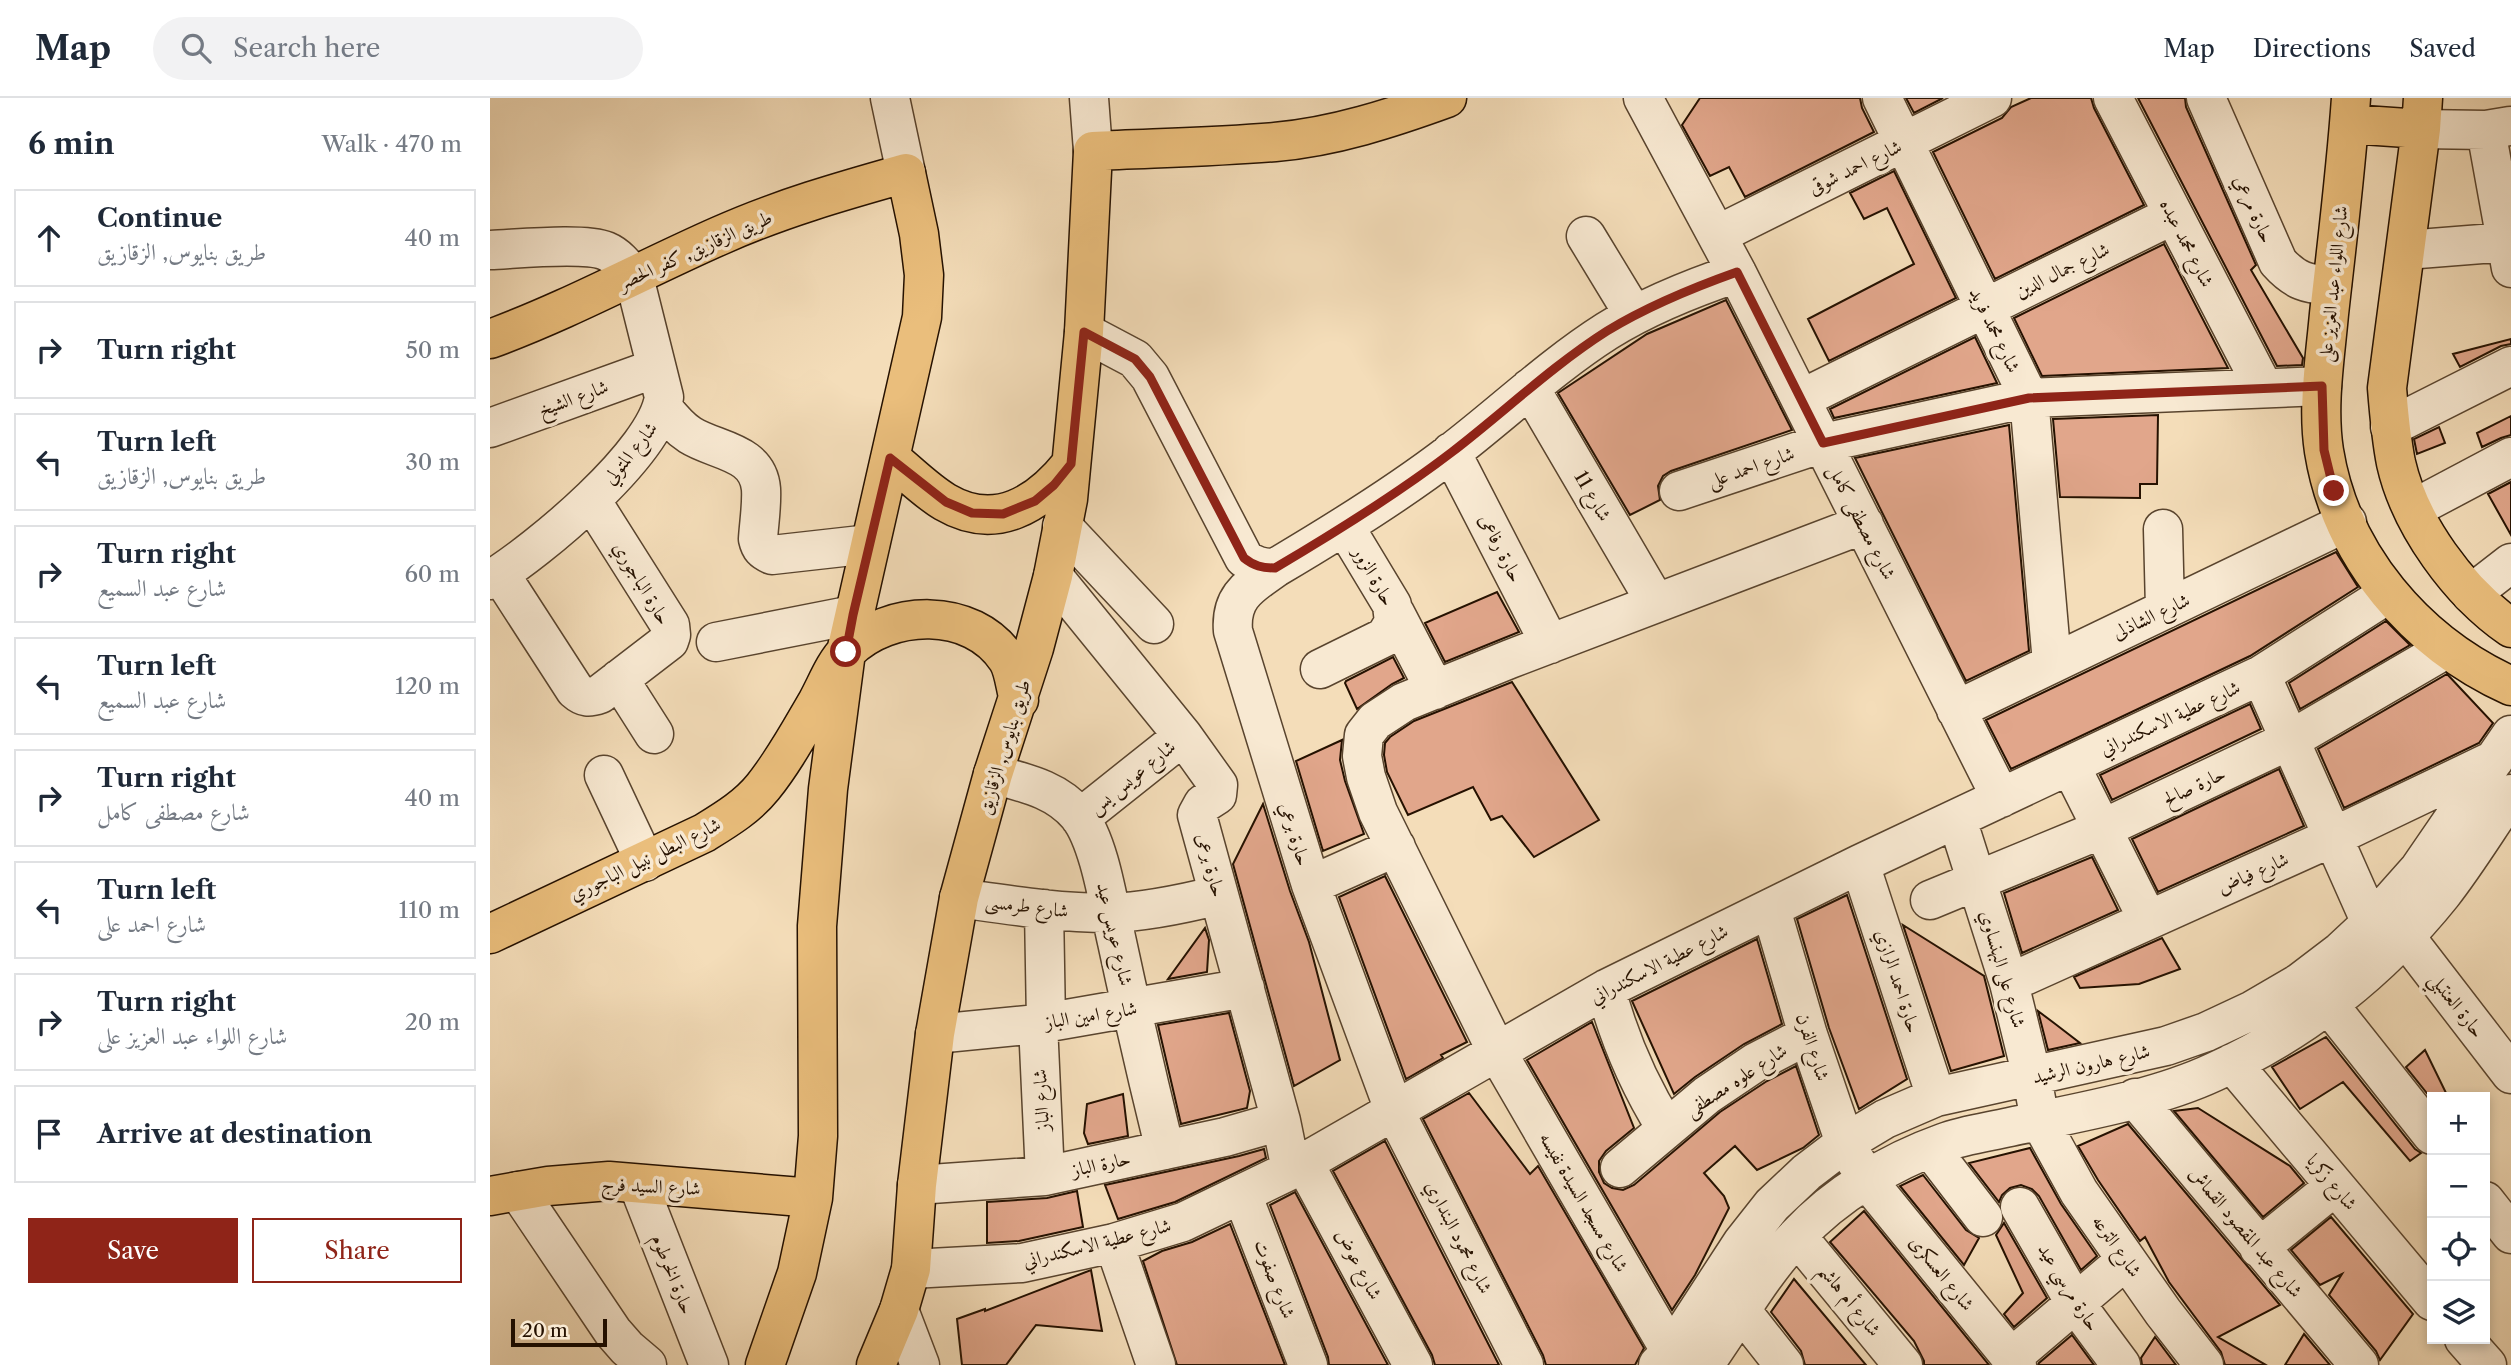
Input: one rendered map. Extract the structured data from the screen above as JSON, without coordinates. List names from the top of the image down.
{
  "streets": {
    "main road": [
      "طريق الزقازيق, كفر الحصر",
      "شارع اللواء عبد العزيز على",
      "طريق بنايوس, الزقازيق",
      "شارع البطل نبيل الباجوري",
      "شارع السيد فرج"
    ],
    "street": [
      "شارع احمد شوقى",
      "حارة مرعي",
      "شارع محمد عبده",
      "شارع جمال الدين",
      "شارع محمد فريد",
      "شارع الشيخ",
      "شارع المتولي",
      "شارع احمد على",
      "شارع 11",
      "شارع مصطفى كامل",
      "حارة رفاعى",
      "حارة الزور",
      "حارة الباجوري",
      "شارع الشاذلى",
      "شارع عطية الاسكندراني",
      "شارع عويس يس",
      "حارة صالح",
      "حارة برعي",
      "حارة برعى",
      "شارع فياض",
      "شارع طرمسى",
      "شارع عويس عيد",
      "شارع على البهنساوي",
      "حارة احمد الرازي",
      "حارة العنتبلي",
      "شارع امين الباز",
      "شارع الفرن",
      "شارع هارون الرشيد",
      "شارع علوه مصطفى",
      "شارع الباز",
      "حارة الباز",
      "شارع زكريا",
      "شارع مسجد السيدة نفيسه",
      "شارع عبد المقصود القماش",
      "شارع محمود البنداري",
      "شارع الترعه",
      "شارع عوض",
      "شارع العسكرى",
      "حارة الخرطوم",
      "شارع صفوت",
      "حارة مرسي عيد",
      "شارع أم هاشم"
    ]
  },
  "crossings": [
    ["شارع احمد شوقى", "شارع محمد فريد"],
    ["شارع احمد شوقى", "شارع مصطفى كامل"],
    ["حارة مرعي", "شارع اللواء عبد العزيز على"],
    ["شارع محمد عبده", "شارع جمال الدين"],
    ["شارع محمد عبده", "شارع احمد على"],
    ["طريق الزقازيق, كفر الحصر", "شارع المتولي"],
    ["شارع جمال الدين", "شارع محمد فريد"],
    ["شارع جمال الدين", "شارع مصطفى كامل"],
    ["شارع اللواء عبد العزيز على", "شارع احمد على"],
    ["شارع اللواء عبد العزيز على", "شارع الشاذلى"],
    ["شارع اللواء عبد العزيز على", "شارع عطية الاسكندراني"],
    ["شارع اللواء عبد العزيز على", "حارة صالح"],
    ["شارع محمد فريد", "شارع احمد على"],
    ["شارع محمد فريد", "شارع الشاذلى"],
    ["شارع الشيخ", "شارع المتولي"],
    ["شارع المتولي", "حارة الباجوري"],
    ["شارع احمد على", "شارع مصطفى كامل"],
    ["شارع 11", "حارة برعي"],
    ["شارع مصطفى كامل", "شارع الشاذلى"],
    ["شارع مصطفى كامل", "شارع عطية الاسكندراني"],
    ["شارع مصطفى كامل", "حارة برعي"],
    ["حارة رفاعى", "حارة برعي"],
    ["حارة الزور", "حارة برعي"],
    ["شارع عطية الاسكندراني", "طريق بنايوس, الزقازيق"],
    ["شارع عطية الاسكندراني", "حارة برعي"],
    ["شارع عطية الاسكندراني", "حارة برعى"],
    ["شارع عطية الاسكندراني", "شارع على البهنساوي"],
    ["شارع عطية الاسكندراني", "حارة احمد الرازي"],
    ["شارع عطية الاسكندراني", "حارة العنتبلي"],
    ["شارع عطية الاسكندراني", "شارع الفرن"],
    ["شارع عطية الاسكندراني", "شارع علوه مصطفى"],
    ["شارع عطية الاسكندراني", "شارع مسجد السيدة نفيسه"],
    ["شارع عطية الاسكندراني", "شارع محمود البنداري"],
    ["شارع عطية الاسكندراني", "شارع عوض"],
    ["شارع عطية الاسكندراني", "شارع صفوت"],
    ["طريق بنايوس, الزقازيق", "حارة برعى"],
    ["طريق بنايوس, الزقازيق", "شارع طرمسى"],
    ["طريق بنايوس, الزقازيق", "شارع عويس عيد"],
    ["طريق بنايوس, الزقازيق", "شارع امين الباز"],
    ["طريق بنايوس, الزقازيق", "حارة الباز"],
    ["شارع عويس يس", "حارة برعى"],
    ["شارع عويس يس", "شارع عويس عيد"],
    ["حارة صالح", "شارع على البهنساوي"],
    ["حارة صالح", "حارة العنتبلي"],
    ["حارة برعي", "شارع محمود البنداري"],
    ["حارة برعى", "شارع طرمسى"],
    ["حارة برعى", "شارع امين الباز"],
    ["حارة برعى", "حارة الباز"],
    ["حارة برعى", "شارع عوض"],
    ["شارع فياض", "شارع على البهنساوي"],
    ["شارع فياض", "حارة العنتبلي"],
    ["شارع فياض", "شارع هارون الرشيد"],
    ["شارع طرمسى", "شارع عويس عيد"],
    ["شارع طرمسى", "شارع الباز"],
    ["شارع عويس عيد", "شارع امين الباز"],
    ["شارع عويس عيد", "حارة الباز"],
    ["شارع على البهنساوي", "شارع هارون الرشيد"],
    ["شارع على البهنساوي", "شارع الترعه"],
    ["حارة احمد الرازي", "شارع هارون الرشيد"],
    ["حارة العنتبلي", "شارع هارون الرشيد"],
    ["شارع امين الباز", "شارع الباز"],
    ["شارع الفرن", "شارع هارون الرشيد"],
    ["شارع الفرن", "شارع علوه مصطفى"],
    ["شارع الفرن", "شارع العسكرى"],
    ["شارع هارون الرشيد", "شارع زكريا"],
    ["شارع هارون الرشيد", "شارع مسجد السيدة نفيسه"],
    ["شارع هارون الرشيد", "شارع عبد المقصود القماش"],
    ["شارع هارون الرشيد", "شارع الترعه"],
    ["شارع هارون الرشيد", "شارع العسكرى"],
    ["شارع هارون الرشيد", "شارع أم هاشم"],
    ["شارع الباز", "حارة الباز"],
    ["شارع السيد فرج", "حارة الخرطوم"]
  ],
  "scale_bar": "20 m",
  "page": {
    "header": "Map",
    "search": "Search here",
    "nav": ["Map", "Directions", "Saved"],
    "heading": ["6 min", "Walk · 470 m"],
    "list": [
      ["Continue", "طريق بنايوس, الزقازيق", "40 m"],
      ["Turn right", "50 m"],
      ["Turn left", "طريق بنايوس, الزقازيق", "30 m"],
      ["Turn right", "شارع عبد السميع", "60 m"],
      ["Turn left", "شارع عبد السميع", "120 m"],
      ["Turn right", "شارع مصطفى كامل", "40 m"],
      ["Turn left", "شارع احمد على", "110 m"],
      ["Turn right", "شارع اللواء عبد العزيز على", "20 m"],
      "Arrive at destination"
    ],
    "map_buttons": ["+", "−"],
    "buttons": ["Save", "Share"],
    "scale": "20 m"
  }
}
